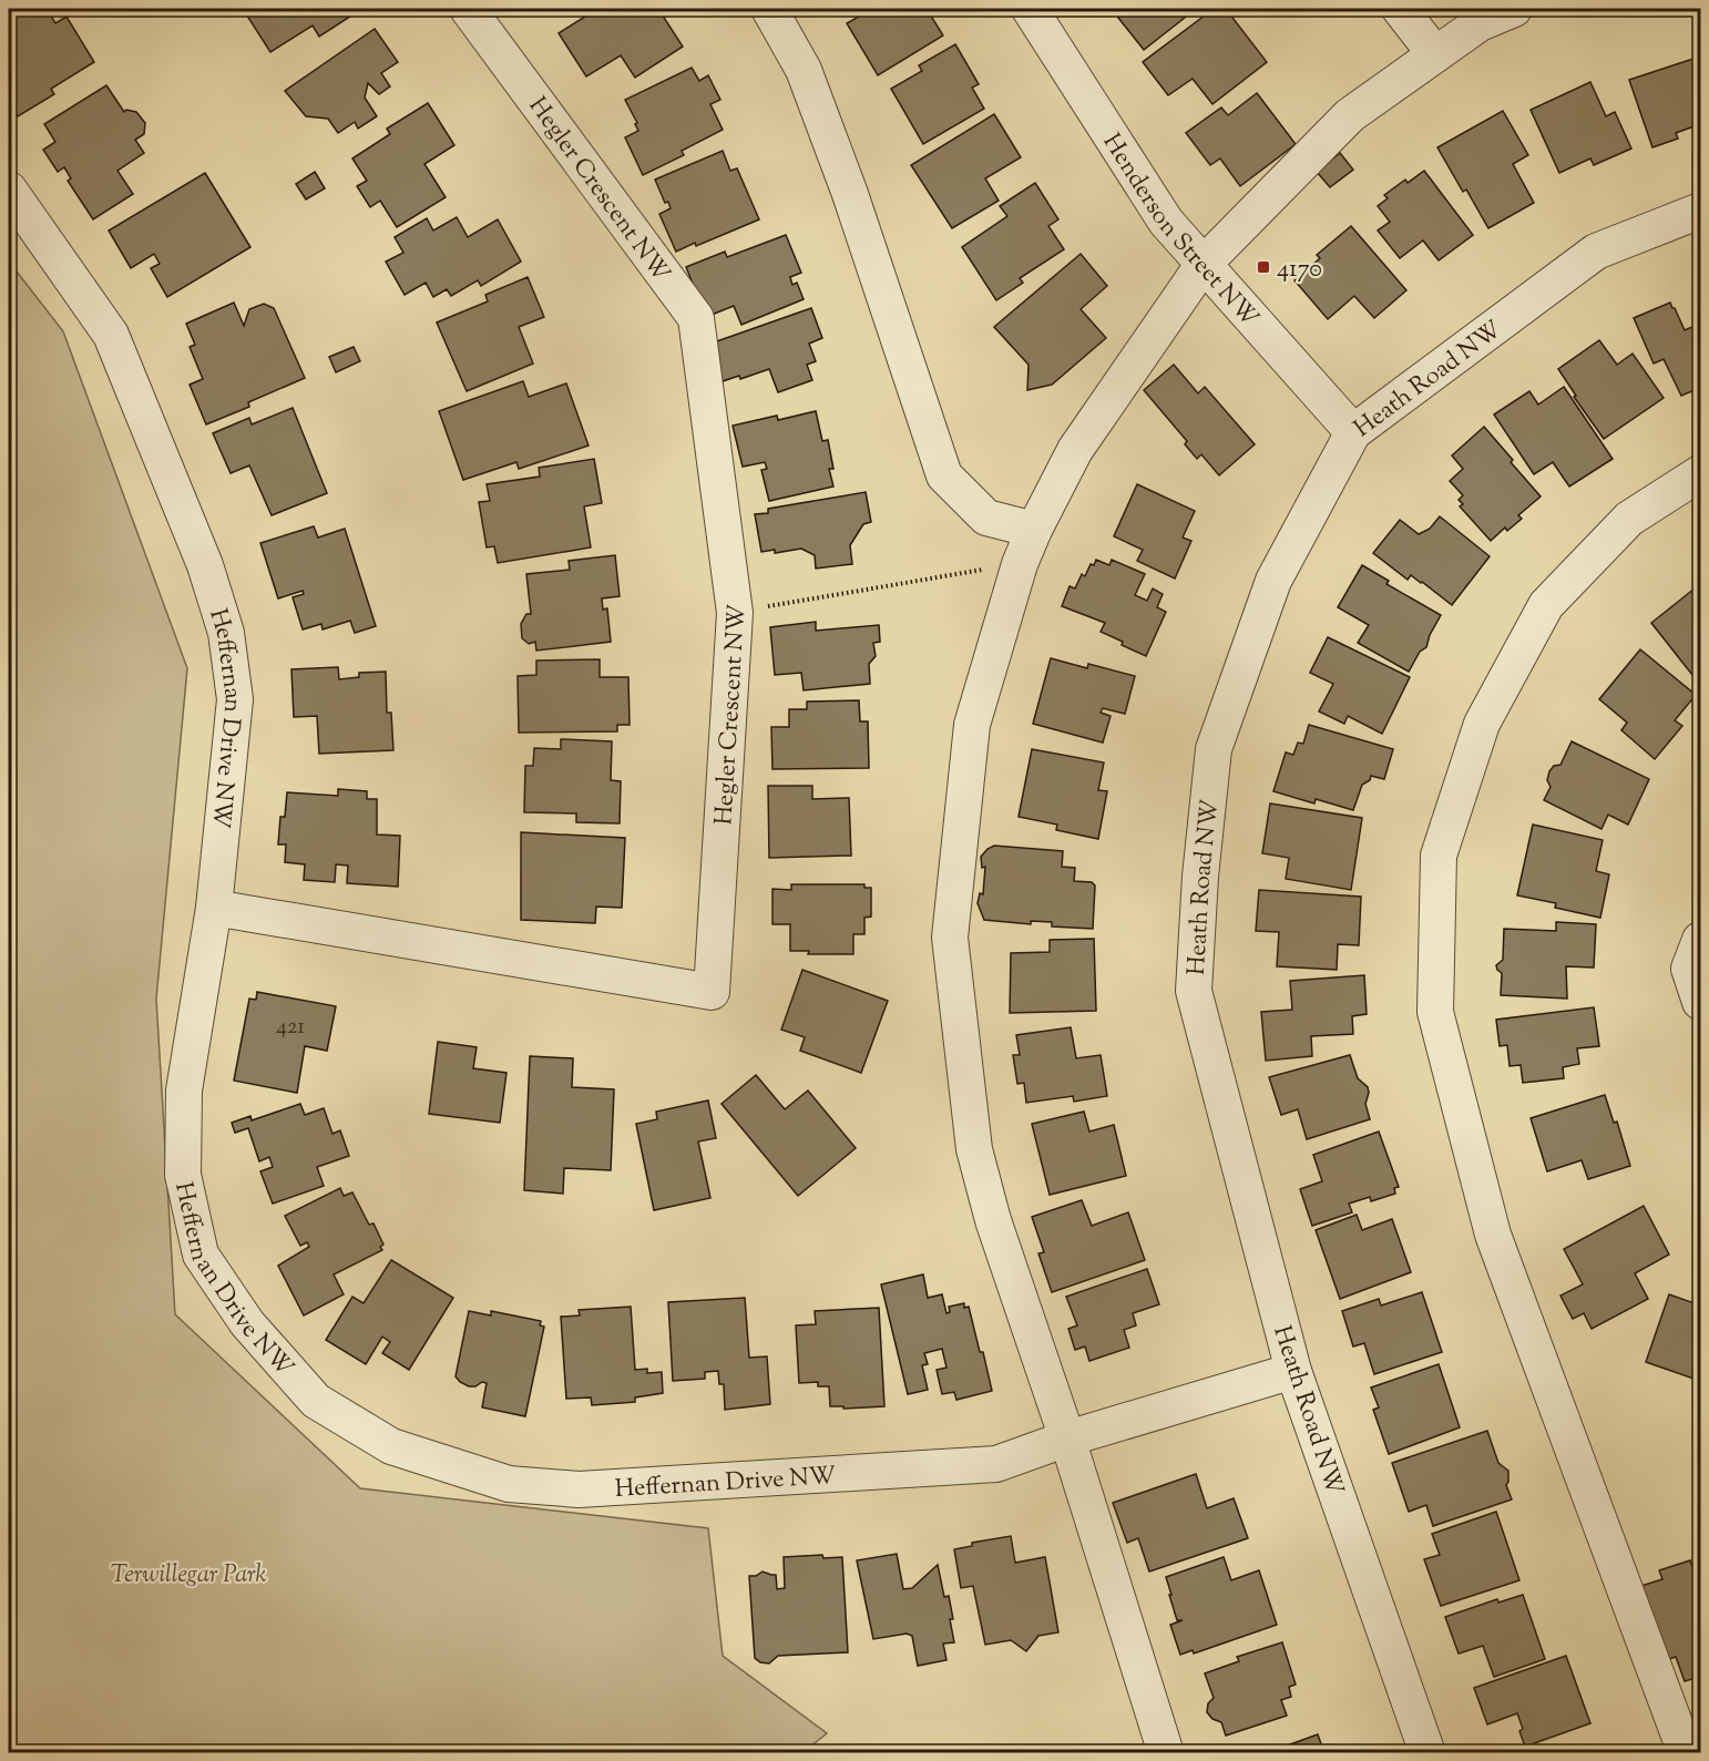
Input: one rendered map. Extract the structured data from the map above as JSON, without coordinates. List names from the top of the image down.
{
  "streets": {
    "street": [
      "Hegler Crescent NW",
      "Henderson Street NW",
      "Heath Road NW",
      "Heffernan Drive NW"
    ]
  },
  "crossings": [
    ["Hegler Crescent NW", "Heffernan Drive NW"],
    ["Henderson Street NW", "Heath Road NW"],
    ["Heath Road NW", "Heffernan Drive NW"]
  ],
  "parks": ["Terwillegar Park"],
  "places": {
    "transit": ["4170"]
  },
  "house_numbers": ["421"]
}
